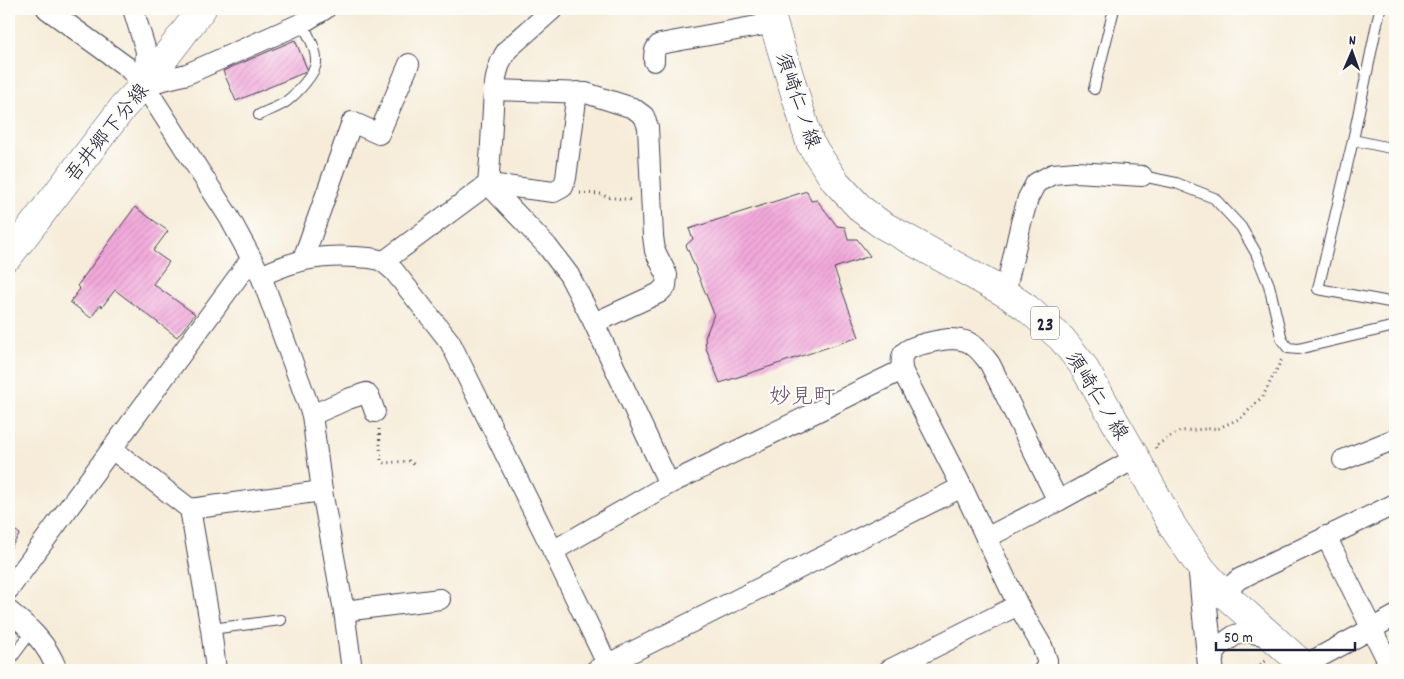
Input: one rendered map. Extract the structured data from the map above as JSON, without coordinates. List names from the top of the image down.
{
  "streets": {
    "main road": ["須崎仁ノ線", "吾井郷下分線", "23"]
  },
  "districts": ["妙見町"],
  "scale_bar": "50 m",
  "north": "top"
}
